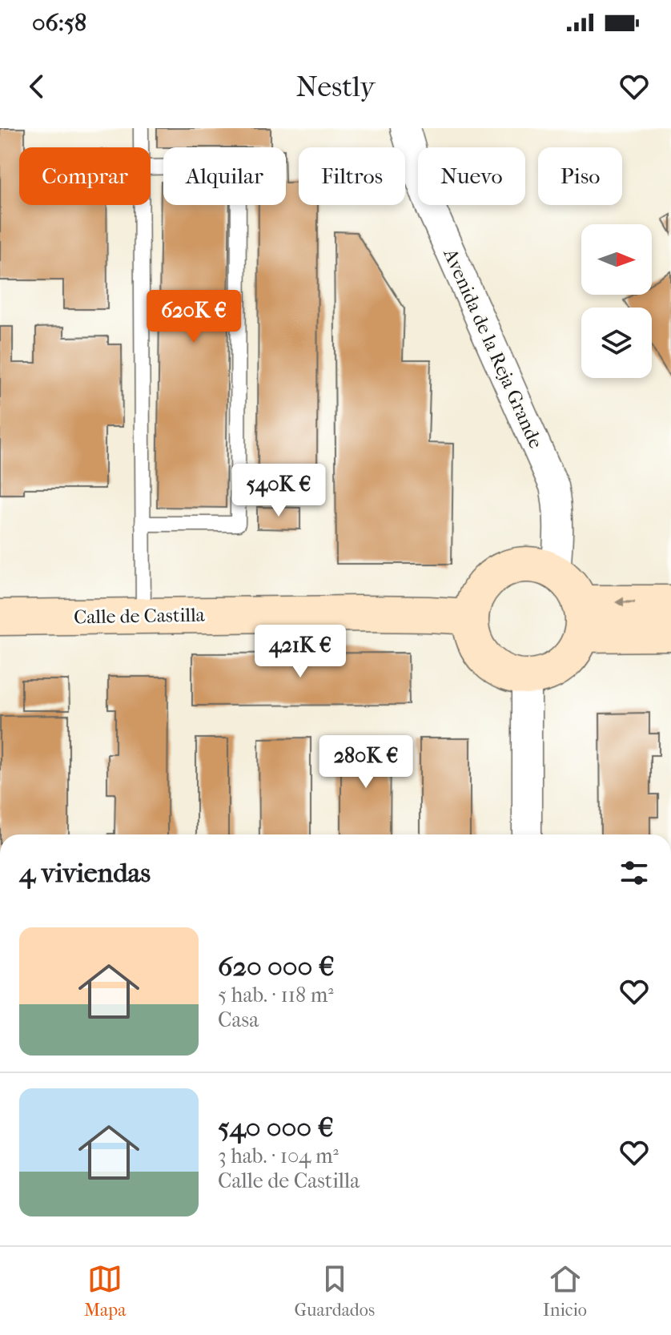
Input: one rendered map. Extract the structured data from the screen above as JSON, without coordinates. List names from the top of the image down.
{
  "streets": {
    "street": ["Avenida de la Reja Grande", "Calle de Castilla"]
  },
  "crossings": [
    ["Avenida de la Reja Grande", "Calle de Castilla"]
  ],
  "north": "right",
  "page": {
    "status": "06:58",
    "header": "Nestly",
    "chip": [
      "Comprar",
      "Alquilar",
      "Filtros",
      "Nuevo",
      "Piso"
    ],
    "price": [
      "620K €",
      "540K €",
      "421K €",
      "280K €"
    ],
    "heading": "4 viviendas",
    "list": [
      {
        "name": "620 000 €",
        "note": "5 hab. · 118 m² · Casa"
      },
      {
        "name": "540 000 €",
        "note": "3 hab. · 104 m² · Calle de Castilla"
      }
    ],
    "tabs": ["Mapa", "Guardados", "Inicio"]
  }
}
